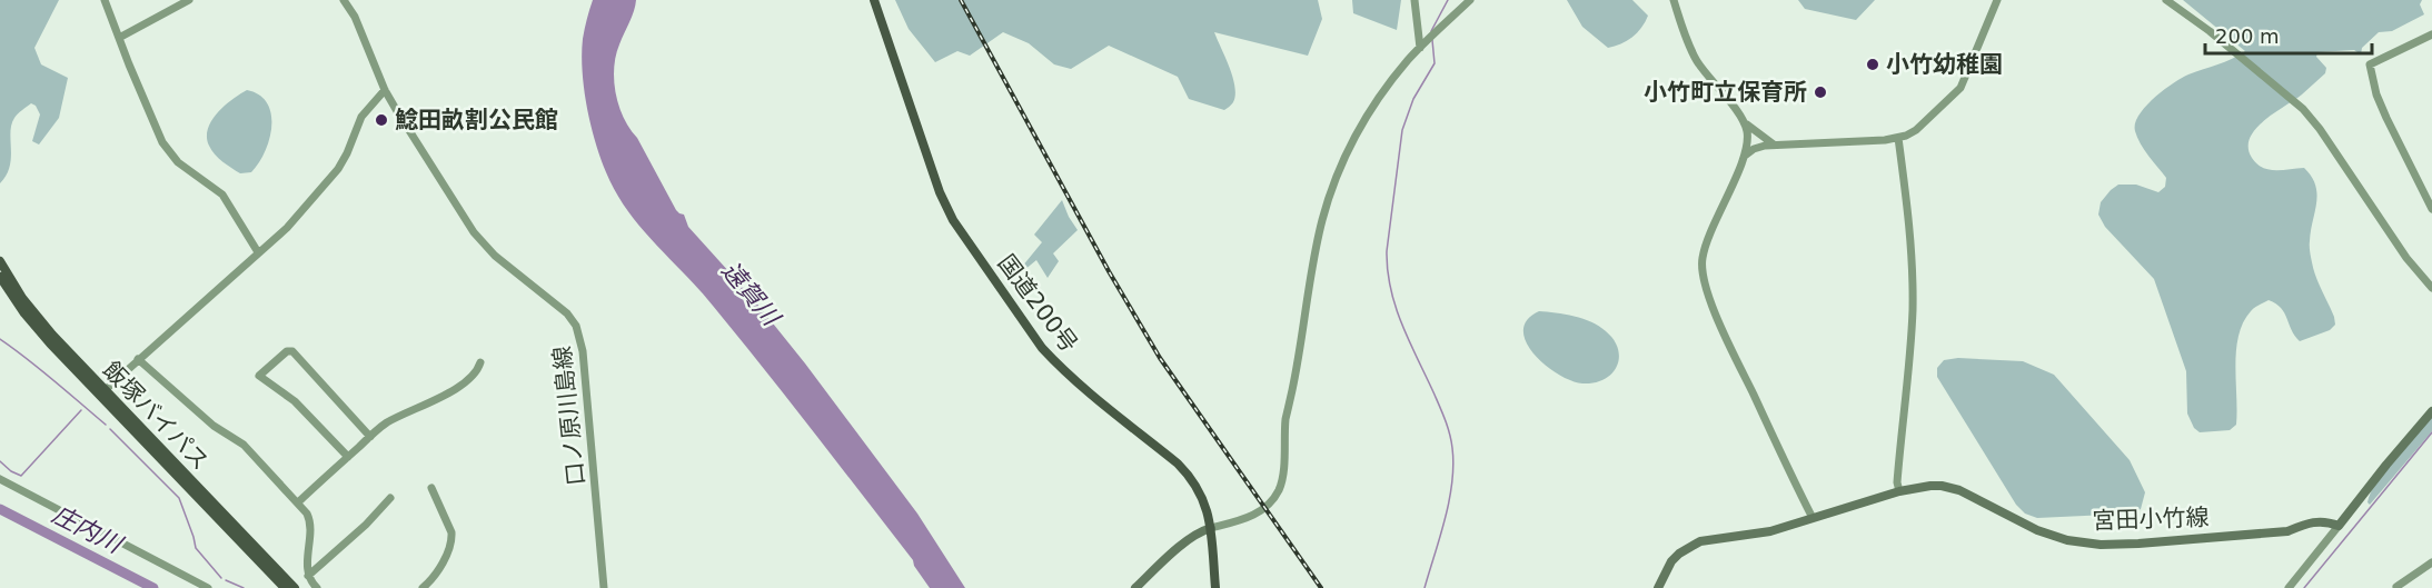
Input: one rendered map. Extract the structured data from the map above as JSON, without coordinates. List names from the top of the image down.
{
  "streets": {
    "highway": ["国道200号", "飯塚バイパス"],
    "main road": ["宮田小竹線"],
    "street": ["口ノ原川島線"]
  },
  "water": ["遠賀川", "庄内川"],
  "places": ["小竹幼稚園", "小竹町立保育所", "鯰田畝割公民館"],
  "scale_bar": "200 m"
}
